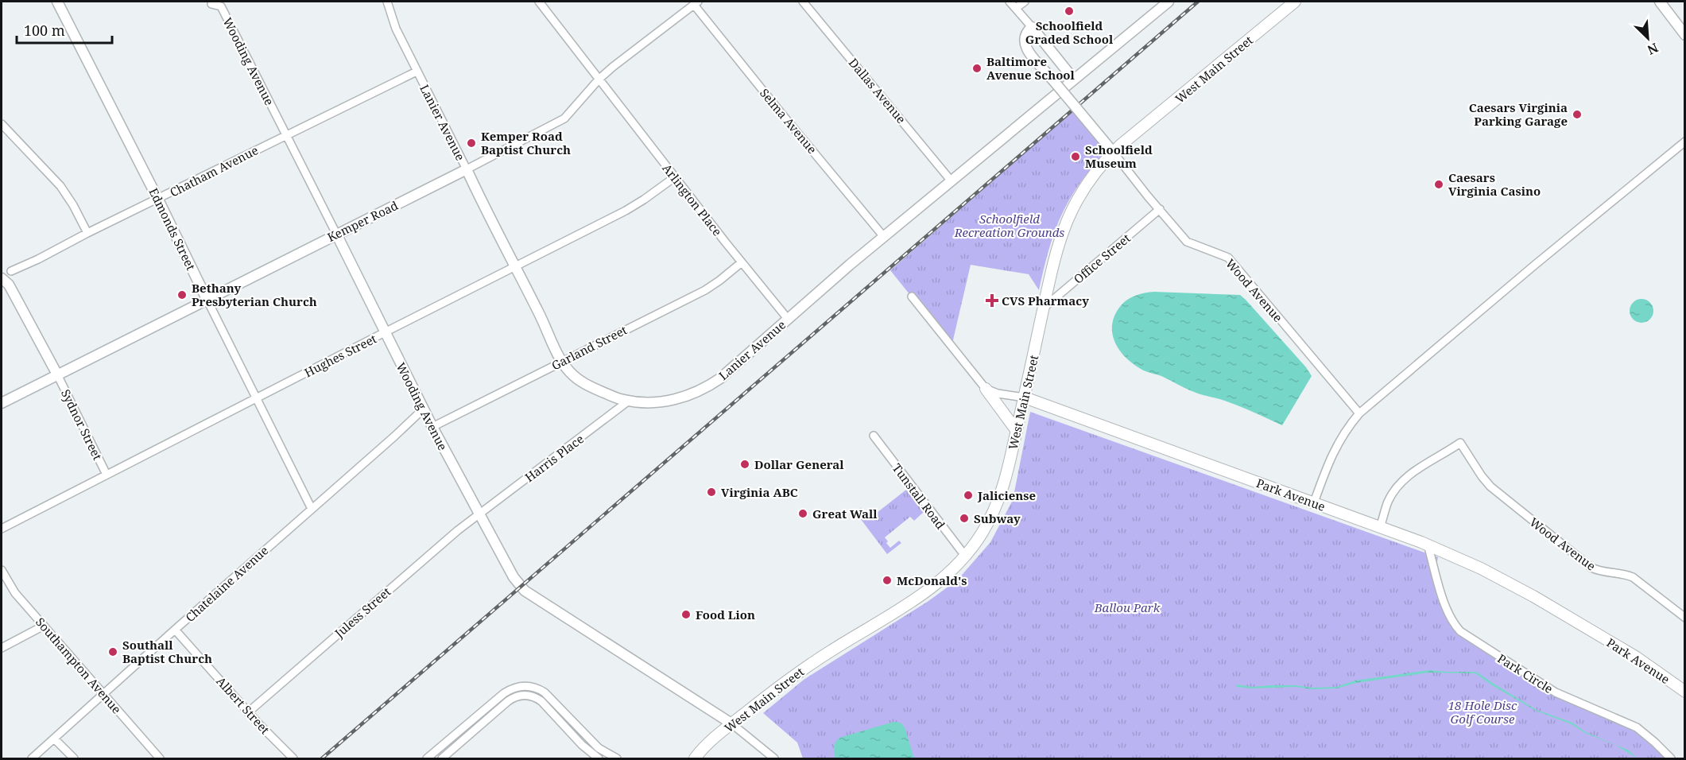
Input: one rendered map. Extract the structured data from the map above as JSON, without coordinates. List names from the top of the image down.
{
  "streets": {
    "main road": ["West Main Street", "Park Avenue"],
    "street": [
      "Wooding Avenue",
      "Dallas Avenue",
      "Selma Avenue",
      "Lanier Avenue",
      "Chatham Avenue",
      "Arlington Place",
      "Kemper Road",
      "Edmonds Street",
      "Office Street",
      "Wood Avenue",
      "Garland Street",
      "Hughes Street",
      "Sydnor Street",
      "Harris Place",
      "Tunstall Road",
      "Chatelaine Avenue",
      "Juless Street",
      "Southampton Avenue",
      "Park Circle",
      "Albert Street"
    ]
  },
  "crossings": [
    ["Wooding Avenue", "West Main Street"],
    ["Wooding Avenue", "Chatham Avenue"],
    ["Wooding Avenue", "Kemper Road"],
    ["Wooding Avenue", "Garland Street"],
    ["Wooding Avenue", "Hughes Street"],
    ["Wooding Avenue", "Harris Place"],
    ["Wooding Avenue", "Chatelaine Avenue"],
    ["Wooding Avenue", "Juless Street"],
    ["West Main Street", "Office Street"],
    ["West Main Street", "Wood Avenue"],
    ["West Main Street", "Park Avenue"],
    ["West Main Street", "Tunstall Road"],
    ["Dallas Avenue", "Lanier Avenue"],
    ["Selma Avenue", "Lanier Avenue"],
    ["Selma Avenue", "Kemper Road"],
    ["Lanier Avenue", "Chatham Avenue"],
    ["Lanier Avenue", "Arlington Place"],
    ["Lanier Avenue", "Kemper Road"],
    ["Lanier Avenue", "Garland Street"],
    ["Lanier Avenue", "Hughes Street"],
    ["Lanier Avenue", "Harris Place"],
    ["Chatham Avenue", "Edmonds Street"],
    ["Arlington Place", "Kemper Road"],
    ["Arlington Place", "Garland Street"],
    ["Arlington Place", "Hughes Street"],
    ["Kemper Road", "Edmonds Street"],
    ["Kemper Road", "Sydnor Street"],
    ["Edmonds Street", "Hughes Street"],
    ["Edmonds Street", "Chatelaine Avenue"],
    ["Office Street", "Wood Avenue"],
    ["Wood Avenue", "Park Avenue"],
    ["Hughes Street", "Sydnor Street"],
    ["Harris Place", "Juless Street"],
    ["Park Avenue", "Park Circle"],
    ["Chatelaine Avenue", "Southampton Avenue"],
    ["Chatelaine Avenue", "Albert Street"],
    ["Juless Street", "Albert Street"]
  ],
  "parks": ["Schoolfield Recreation Grounds", "Ballou Park", "18 Hole Disc Golf Course"],
  "places": {
    "other": [
      "Schoolfield Graded School",
      "Baltimore Avenue School",
      "Caesars Virginia Parking Garage",
      "Kemper Road Baptist Church",
      "Schoolfield Museum",
      "Caesars Virginia Casino",
      "Bethany Presbyterian Church",
      "Dollar General",
      "Virginia ABC",
      "Jaliciense",
      "Great Wall",
      "Subway",
      "McDonald's",
      "Food Lion",
      "Southall Baptist Church"
    ],
    "health": ["CVS Pharmacy"]
  },
  "scale_bar": "100 m",
  "north": "bottom right"
}
